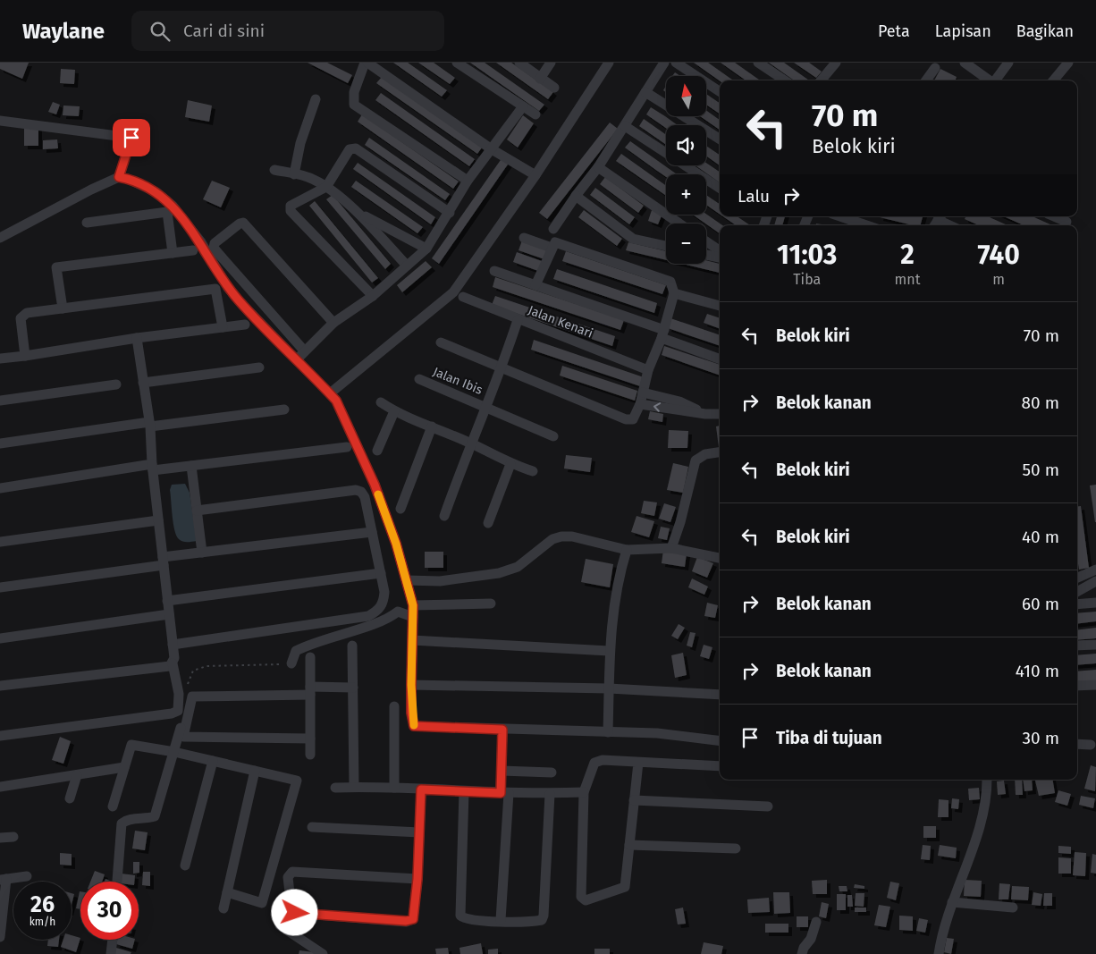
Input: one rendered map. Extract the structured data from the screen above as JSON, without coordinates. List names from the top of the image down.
{
  "streets": {
    "street": ["Jalan Kenari", "Jalan Ibis"]
  },
  "north": "top",
  "page": {
    "header": "Waylane",
    "search": "Cari di sini",
    "nav": ["Peta", "Lapisan", "Bagikan"],
    "map_buttons": ["+", "−"],
    "turn": ["70 m", "Belok kiri"],
    "then": "Lalu",
    "eta": [
      "11:03",
      "Tiba",
      "2",
      "mnt",
      "740",
      "m"
    ],
    "list": [
      {
        "name": "Belok kiri",
        "value": "70 m"
      },
      {
        "name": "Belok kanan",
        "value": "80 m"
      },
      {
        "name": "Belok kiri",
        "value": "50 m"
      },
      {
        "name": "Belok kiri",
        "value": "40 m"
      },
      {
        "name": "Belok kanan",
        "value": "60 m"
      },
      {
        "name": "Belok kanan",
        "value": "410 m"
      },
      {
        "name": "Tiba di tujuan",
        "value": "30 m"
      }
    ],
    "speed": "26 km/h",
    "limit": "30"
  }
}
